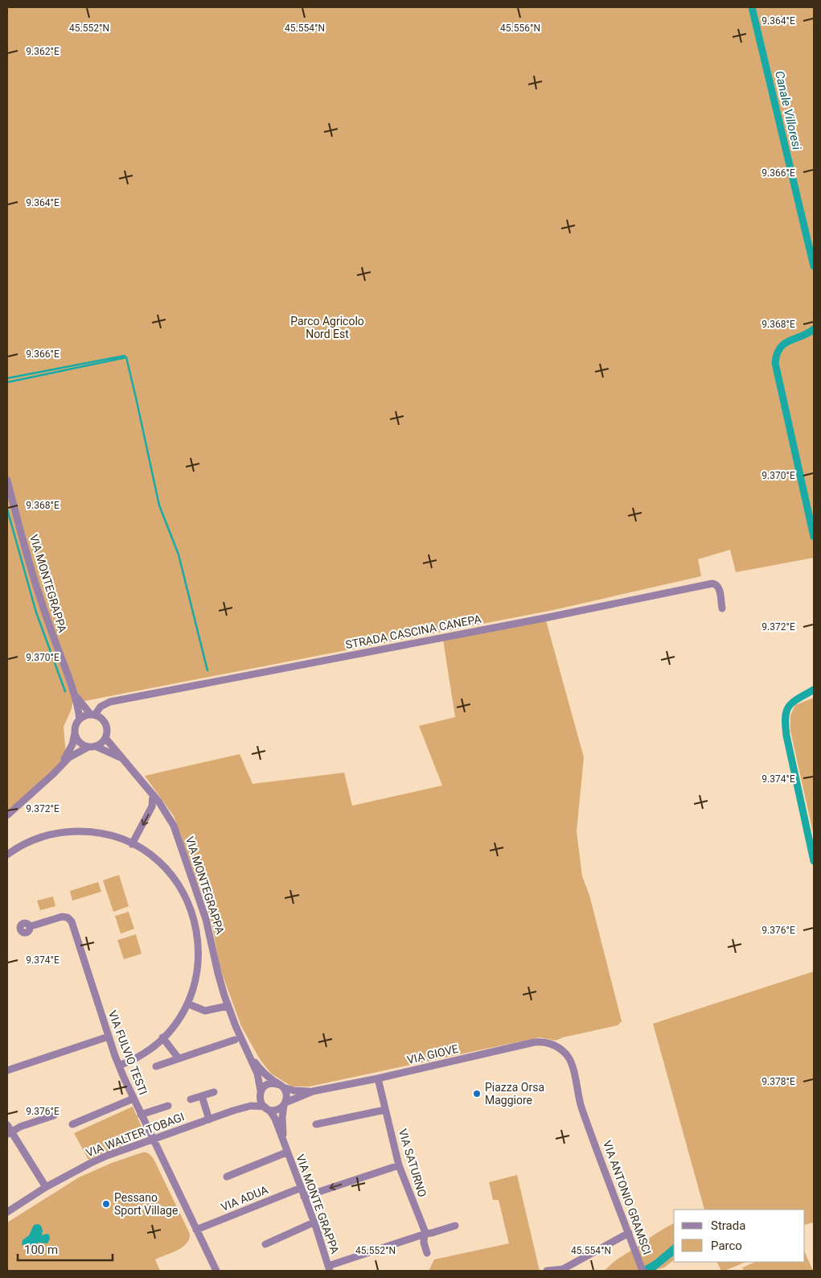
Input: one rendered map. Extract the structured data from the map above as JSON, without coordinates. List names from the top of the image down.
{
  "streets": {
    "street": [
      "VIA MONTEGRAPPA",
      "STRADA CASCINA CANEPA",
      "VIA FULVIO TESTI",
      "VIA GIOVE",
      "VIA WALTER TOBAGI",
      "VIA SATURNO",
      "VIA ANTONIO GRAMSCI",
      "VIA ADUA",
      "VIA MONTE GRAPPA"
    ]
  },
  "crossings": [
    ["VIA MONTEGRAPPA", "STRADA CASCINA CANEPA"],
    ["VIA MONTEGRAPPA", "VIA GIOVE"],
    ["VIA MONTEGRAPPA", "VIA WALTER TOBAGI"],
    ["VIA MONTEGRAPPA", "VIA MONTE GRAPPA"],
    ["VIA FULVIO TESTI", "VIA WALTER TOBAGI"],
    ["VIA FULVIO TESTI", "VIA ADUA"],
    ["VIA GIOVE", "VIA WALTER TOBAGI"],
    ["VIA GIOVE", "VIA SATURNO"],
    ["VIA GIOVE", "VIA ANTONIO GRAMSCI"],
    ["VIA GIOVE", "VIA MONTE GRAPPA"],
    ["VIA WALTER TOBAGI", "VIA MONTE GRAPPA"],
    ["VIA ADUA", "VIA MONTE GRAPPA"]
  ],
  "water": ["Canale Villoresi"],
  "parks": ["Parco Agricolo Nord Est"],
  "places": ["Piazza Orsa Maggiore", "Pessano Sport Village"],
  "legend": ["Strada", "Parco"],
  "scale_bar": "100 m",
  "coordinates": [
    "9.364°E",
    "45.552°N",
    "45.554°N",
    "45.556°N",
    "9.362°E",
    "9.366°E",
    "9.368°E",
    "9.370°E",
    "9.372°E",
    "9.374°E",
    "9.376°E",
    "9.378°E"
  ]
}
